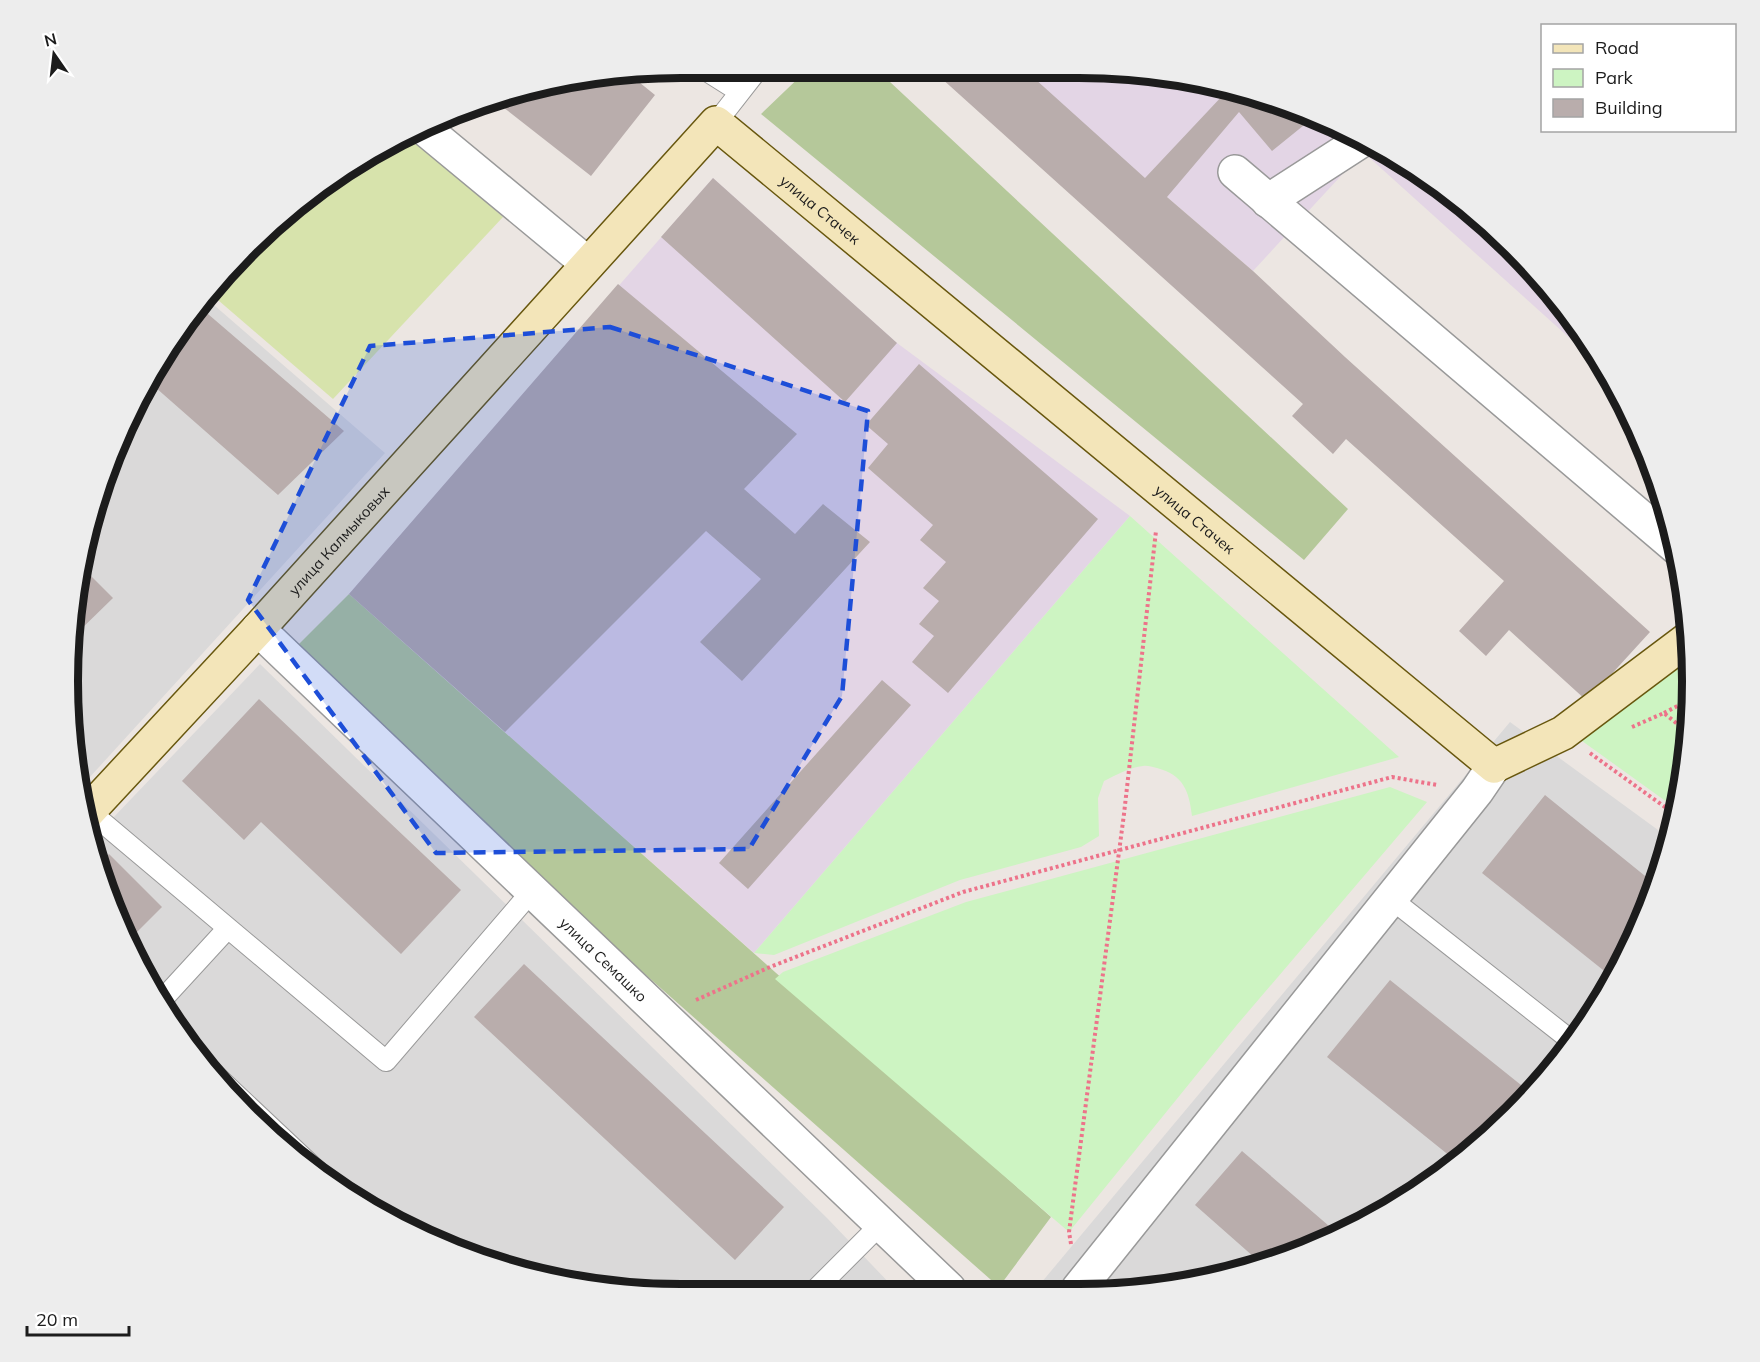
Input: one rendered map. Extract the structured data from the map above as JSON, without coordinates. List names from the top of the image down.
{
  "streets": {
    "street": ["улица Стачек", "улица Калмыковых", "улица Семашко"]
  },
  "crossings": [
    ["улица Стачек", "улица Калмыковых"],
    ["улица Калмыковых", "улица Семашко"]
  ],
  "legend": ["Road", "Park", "Building"],
  "scale_bar": "20 m",
  "north": "top"
}
